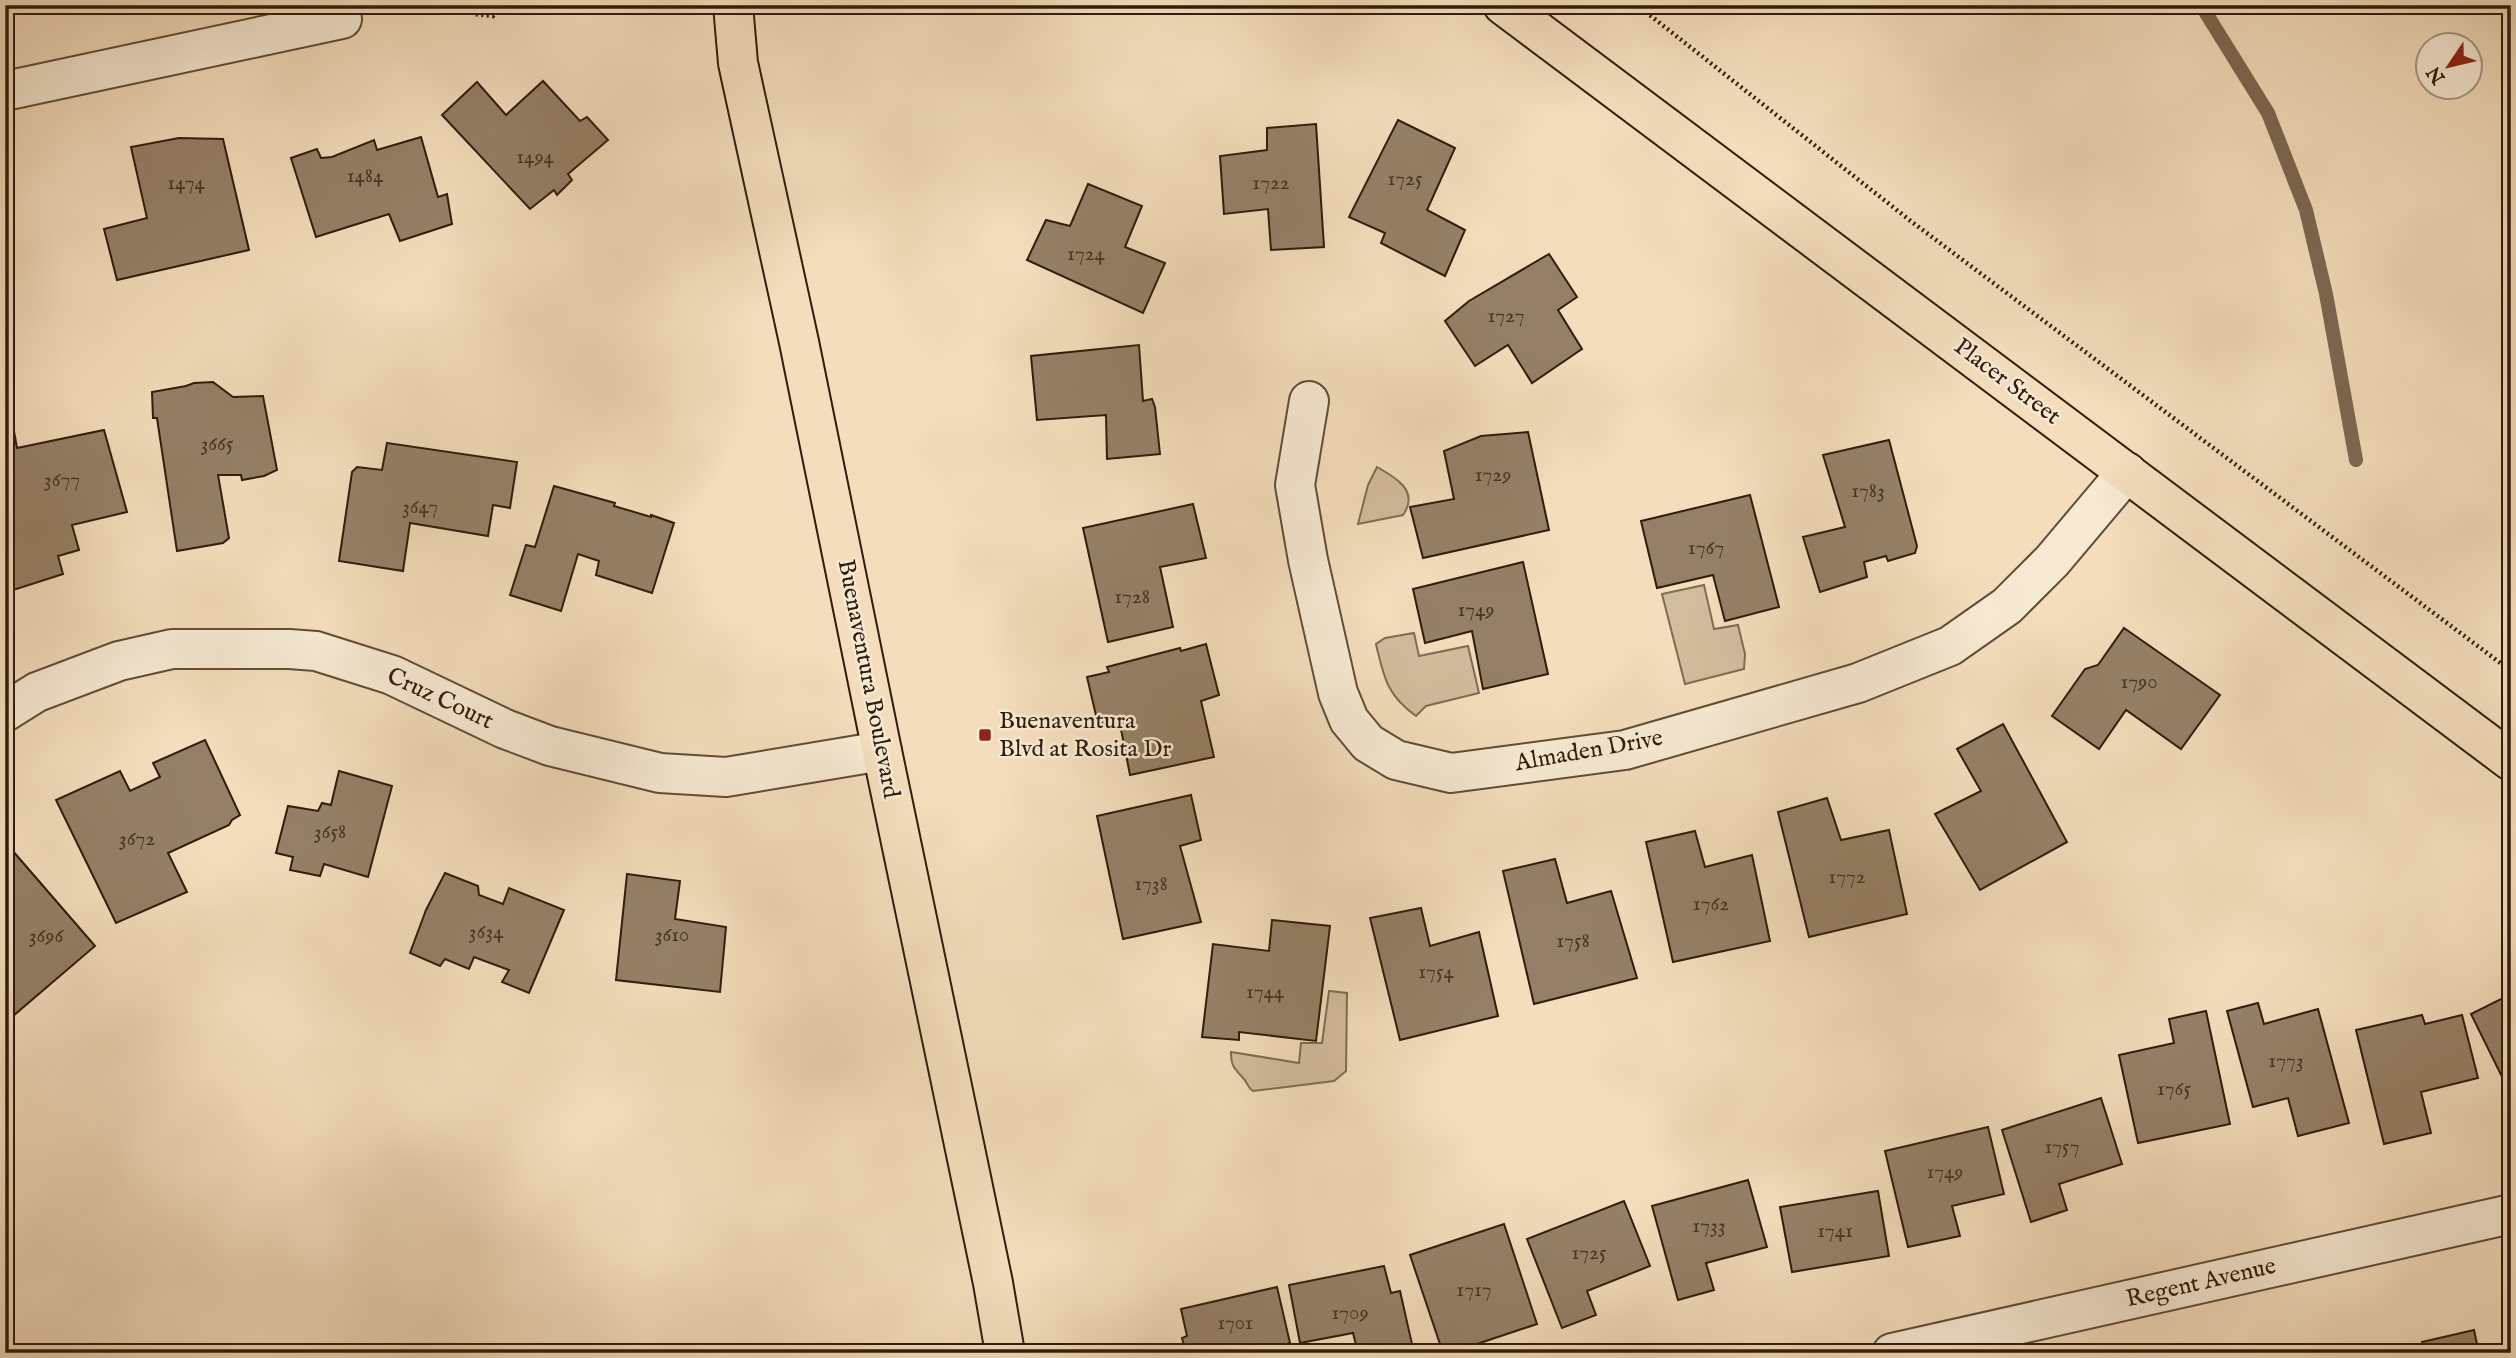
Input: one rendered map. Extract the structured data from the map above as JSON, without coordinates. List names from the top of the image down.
{
  "streets": {
    "main road": ["Placer Street", "Buenaventura Boulevard"],
    "street": ["Cruz Court", "Almaden Drive", "Regent Avenue"]
  },
  "crossings": [
    ["Placer Street", "Almaden Drive"],
    ["Buenaventura Boulevard", "Cruz Court"]
  ],
  "places": {
    "transit": ["Buenaventura Blvd at Rosita Dr"]
  },
  "house_numbers": [
    "1494",
    "1484",
    "1725",
    "1474",
    "1722",
    "1724",
    "1727",
    "3665",
    "1729",
    "3677",
    "1783",
    "3647",
    "1767",
    "1728",
    "1749",
    "1790",
    "3658",
    "3672",
    "1772",
    "1738",
    "1762",
    "3634",
    "3610",
    "3696",
    "1758",
    "1754",
    "1744",
    "1773",
    "1765",
    "1757",
    "1749",
    "1733",
    "1741",
    "1725",
    "1717",
    "1709",
    "1701"
  ],
  "north": "bottom left"
}
